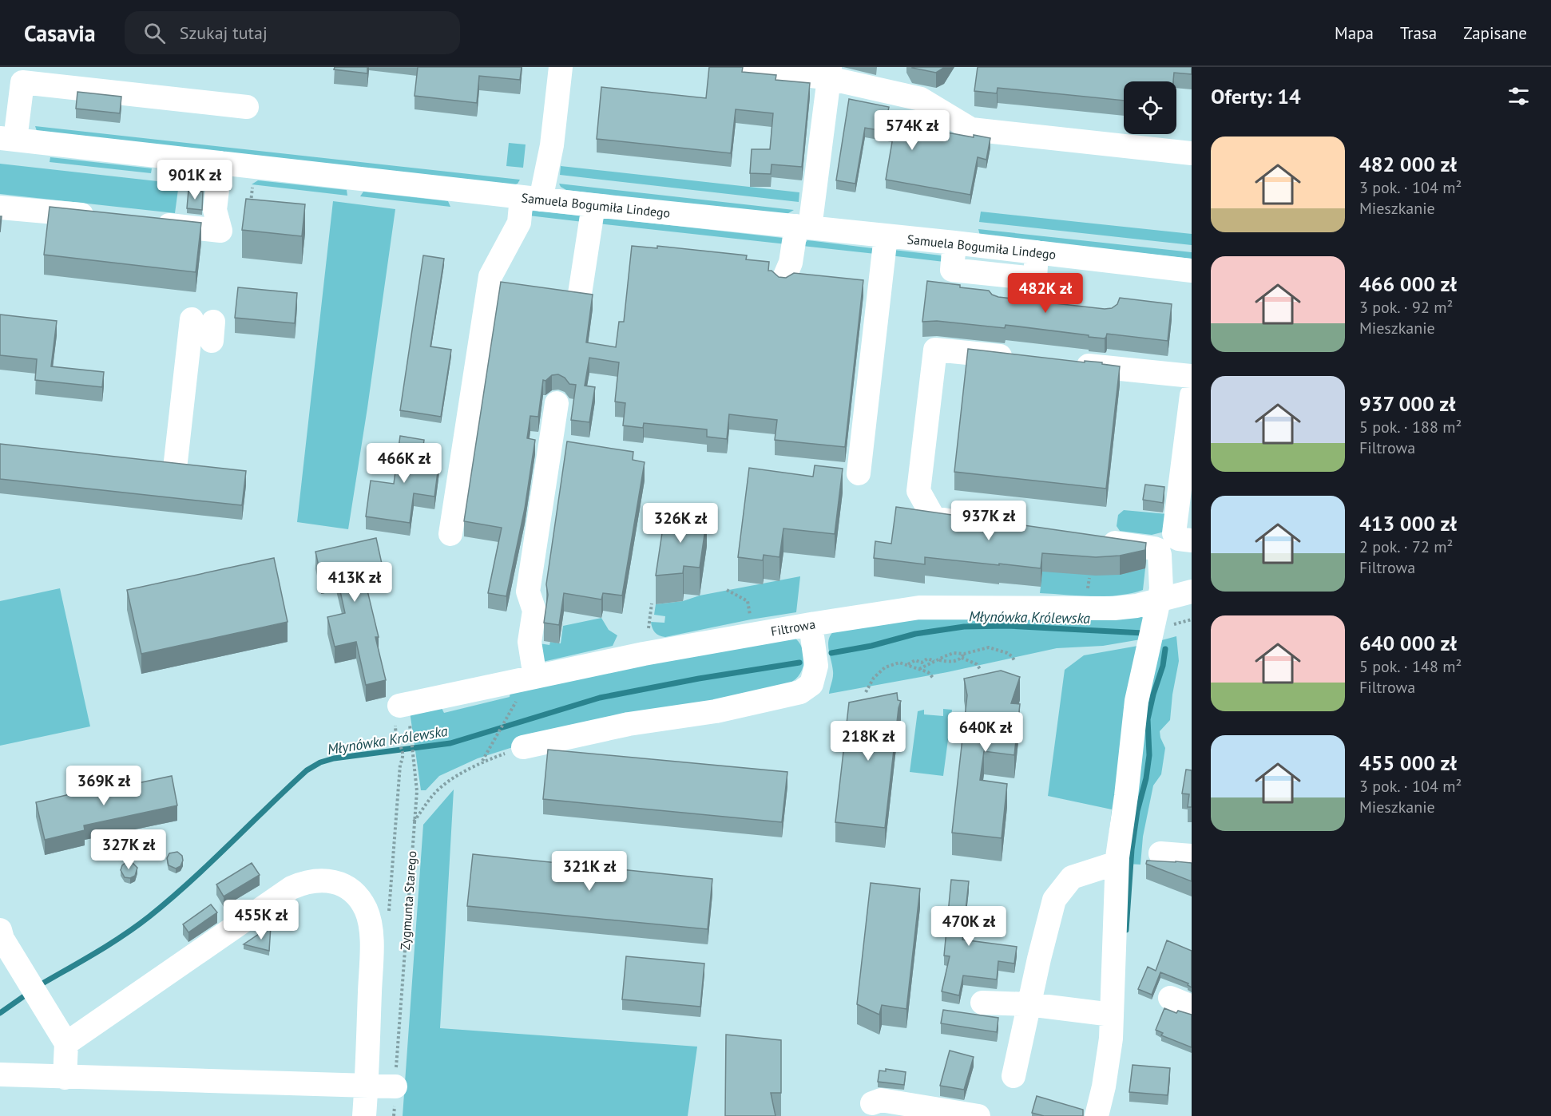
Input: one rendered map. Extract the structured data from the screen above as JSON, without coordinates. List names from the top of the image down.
{
  "streets": {
    "street": ["Samuela Bogumiła Lindego", "Filtrowa"],
    "path": ["Zygmunta Starego"]
  },
  "water": ["Młynówka Królewska"],
  "page": {
    "header": "Casavia",
    "search": "Szukaj tutaj",
    "nav": ["Mapa", "Trasa", "Zapisane"],
    "heading": "Oferty: 14",
    "price": [
      "574K zł",
      "901K zł",
      "482K zł",
      "466K zł",
      "937K zł",
      "326K zł",
      "413K zł",
      "640K zł",
      "218K zł",
      "369K zł",
      "327K zł",
      "321K zł",
      "455K zł",
      "470K zł"
    ],
    "list": [
      {
        "name": "482 000 zł",
        "note": "3 pok. · 104 m² · Mieszkanie"
      },
      {
        "name": "466 000 zł",
        "note": "3 pok. · 92 m² · Mieszkanie"
      },
      {
        "name": "937 000 zł",
        "note": "5 pok. · 188 m² · Filtrowa"
      },
      {
        "name": "413 000 zł",
        "note": "2 pok. · 72 m² · Filtrowa"
      },
      {
        "name": "640 000 zł",
        "note": "5 pok. · 148 m² · Filtrowa"
      },
      {
        "name": "455 000 zł",
        "note": "3 pok. · 104 m² · Mieszkanie"
      }
    ]
  }
}
